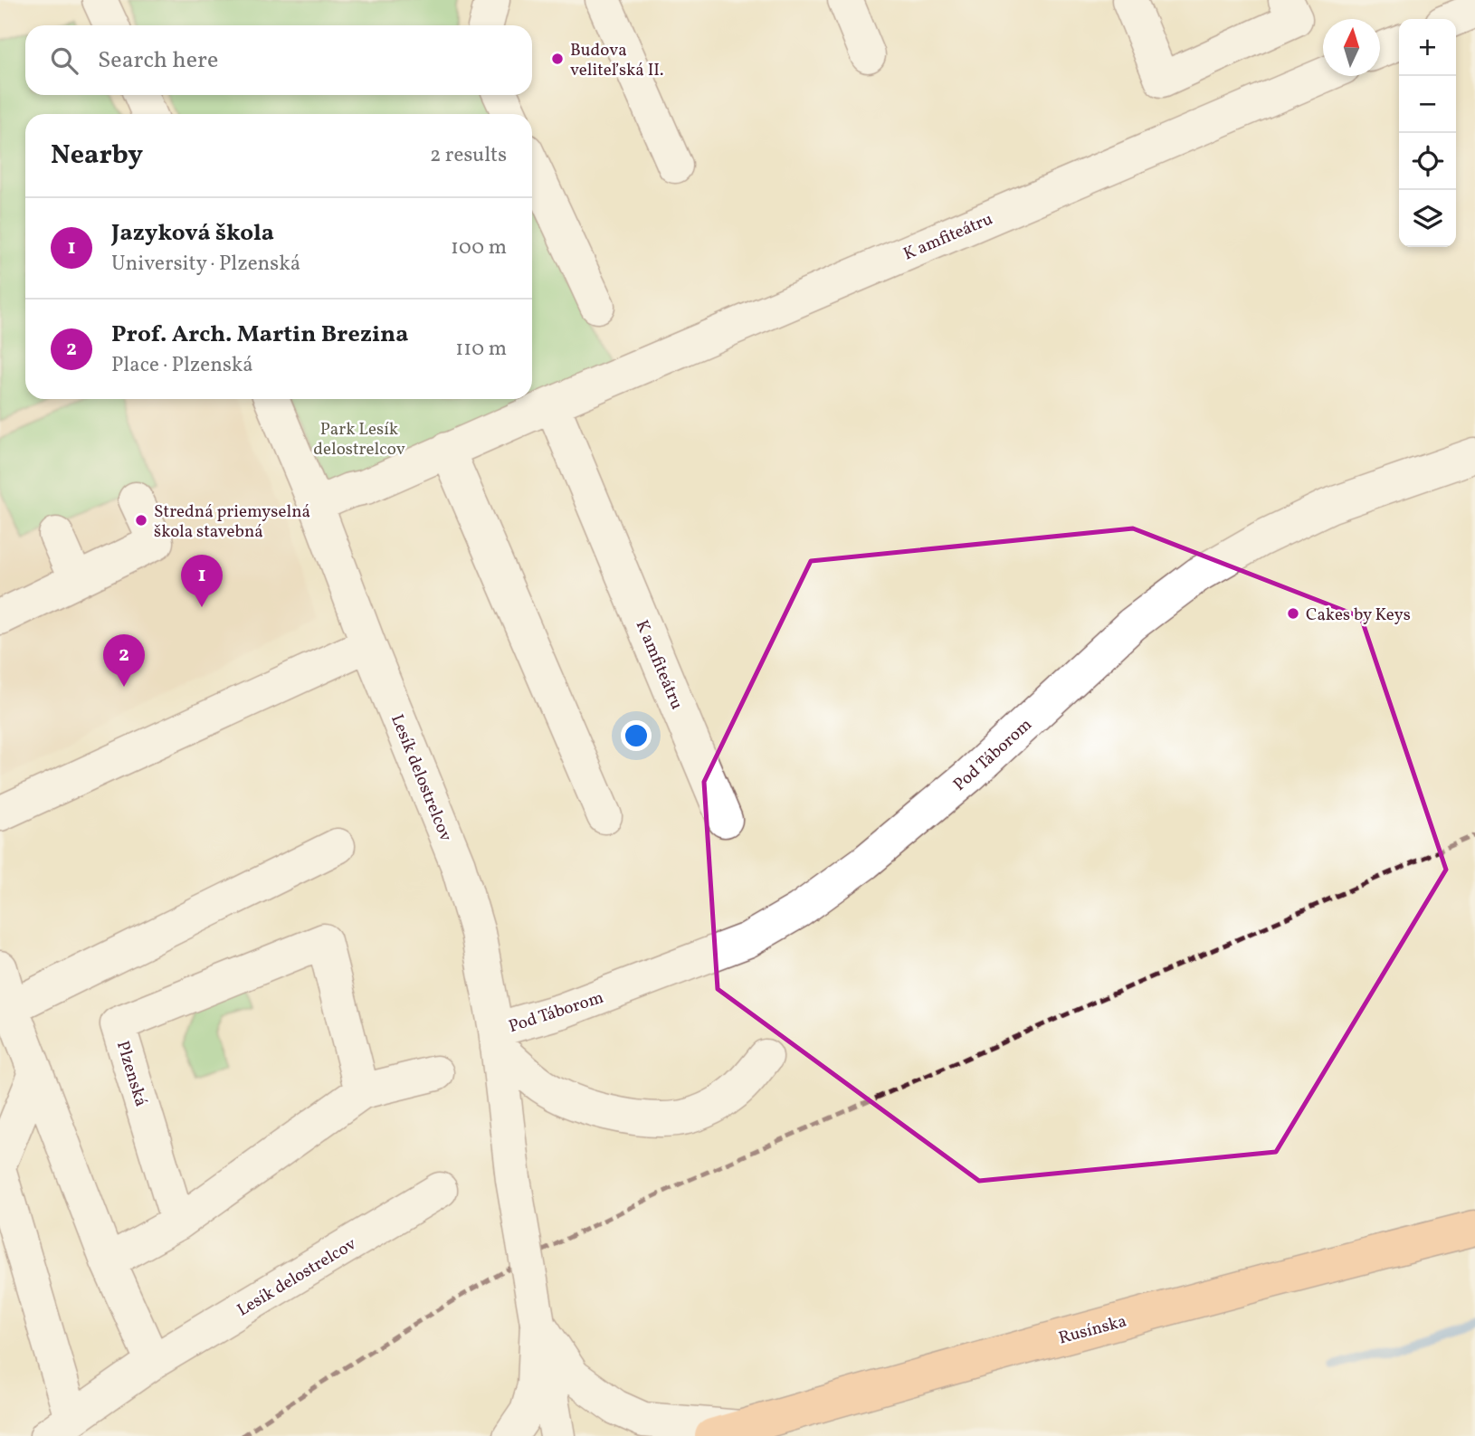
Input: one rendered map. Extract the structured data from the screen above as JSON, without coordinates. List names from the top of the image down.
{
  "streets": {
    "main road": ["Rusínska"],
    "street": [
      "K amfiteátru",
      "Pod Táborom",
      "Lesík delostrelcov",
      "Plzenská"
    ]
  },
  "crossings": [
    ["K amfiteátru", "Lesík delostrelcov"],
    ["Pod Táborom", "Lesík delostrelcov"]
  ],
  "parks": ["Park Lesík delostrelcov"],
  "places": ["Budova veliteľská II.", "Stredná priemyselná škola stavebná", "Cakes by Keys"],
  "north": "top",
  "page": {
    "map_buttons": ["+", "−"],
    "search": "Search here",
    "heading": ["Nearby", "2 results"],
    "list": [
      {
        "mark": "1",
        "name": "Jazyková škola",
        "note": "University · Plzenská",
        "value": "100 m"
      },
      {
        "mark": "2",
        "name": "Prof. Arch. Martin Brezina",
        "note": "Place · Plzenská",
        "value": "110 m"
      }
    ],
    "pins": ["1", "2"]
  }
}
